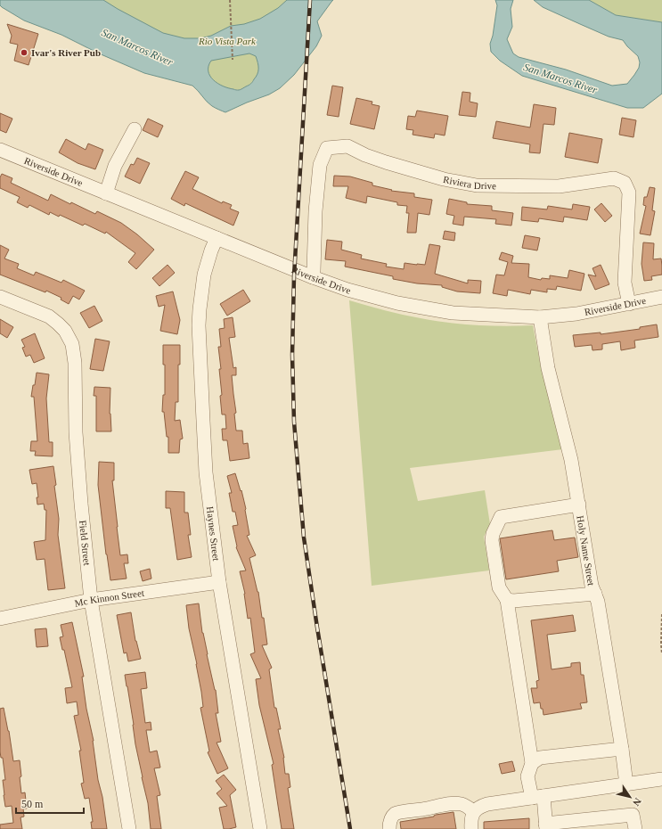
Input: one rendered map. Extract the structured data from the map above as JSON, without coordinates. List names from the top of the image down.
{
  "streets": {
    "street": [
      "Riverside Drive",
      "Riviera Drive",
      "Haynes Street",
      "Field Street",
      "Holy Name Street",
      "Mc Kinnon Street"
    ]
  },
  "crossings": [
    ["Riverside Drive", "Riviera Drive"],
    ["Riverside Drive", "Haynes Street"],
    ["Riverside Drive", "Holy Name Street"],
    ["Haynes Street", "Mc Kinnon Street"],
    ["Field Street", "Mc Kinnon Street"]
  ],
  "water": ["San Marcos River"],
  "parks": ["Rio Vista Park"],
  "places": ["Ivar's River Pub"],
  "scale_bar": "50 m",
  "north": "bottom right"
}
